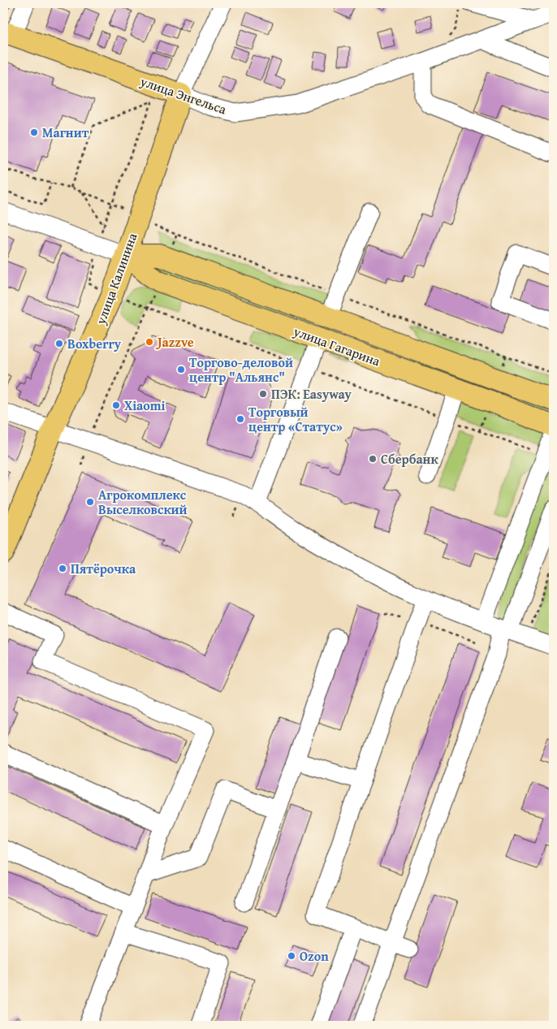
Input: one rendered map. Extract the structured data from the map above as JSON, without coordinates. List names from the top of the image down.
{
  "streets": {
    "main road": ["улица Энгельса", "улица Калинина", "улица Гагарина"]
  },
  "crossings": [
    ["улица Энгельса", "улица Калинина"],
    ["улица Калинина", "улица Гагарина"]
  ],
  "places": [
    "Магнит",
    "Jazzve",
    "Boxberry",
    "Торгово-деловой центр \"Альянс\"",
    "ПЭК: Easyway",
    "Xiaomi",
    "Торговый центр «Статус»",
    "Сбербанк",
    "Агрокомплекс Выселковский",
    "Пятёрочка",
    "Ozon"
  ]
}
